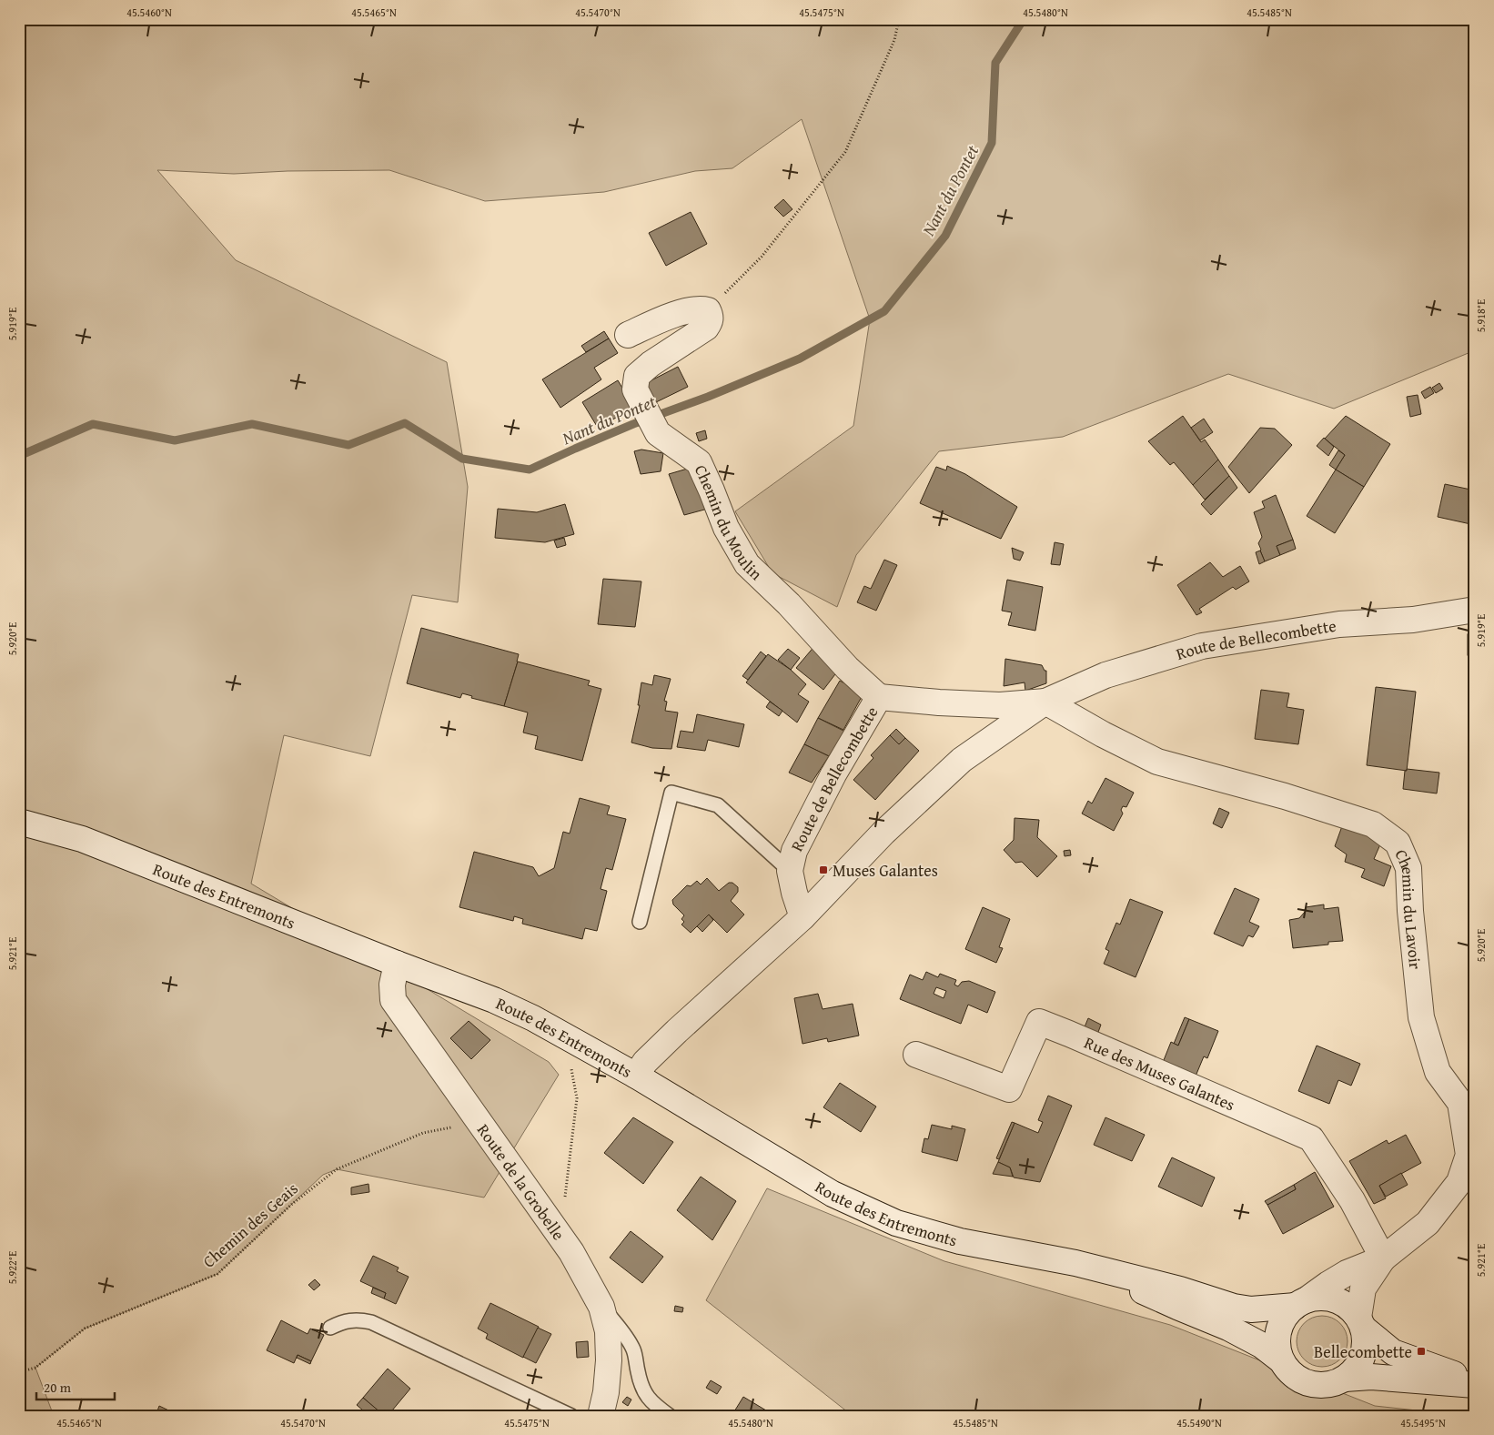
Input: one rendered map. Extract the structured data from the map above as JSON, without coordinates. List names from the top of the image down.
{
  "streets": {
    "street": [
      "Chemin du Moulin",
      "Route de Bellecombette",
      "Route des Entremonts",
      "Chemin du Lavoir",
      "Rue des Muses Galantes",
      "Route de la Grobelle"
    ],
    "path": ["Chemin des Geais"]
  },
  "crossings": [
    ["Chemin du Moulin", "Route de Bellecombette"],
    ["Route de Bellecombette", "Route des Entremonts"],
    ["Route de Bellecombette", "Chemin du Lavoir"],
    ["Route des Entremonts", "Chemin du Lavoir"],
    ["Route des Entremonts", "Route de la Grobelle"],
    ["Chemin du Lavoir", "Rue des Muses Galantes"],
    ["Route de la Grobelle", "Chemin des Geais"]
  ],
  "water": ["Nant du Pontet"],
  "places": {
    "transit": ["Muses Galantes", "Bellecombette"]
  },
  "scale_bar": "20 m",
  "coordinates": [
    "45.5460°N",
    "45.5465°N",
    "45.5470°N",
    "45.5475°N",
    "45.5480°N",
    "45.5485°N",
    "5.918°E",
    "5.919°E",
    "5.920°E",
    "5.921°E",
    "5.922°E",
    "45.5490°N",
    "45.5495°N"
  ]
}
